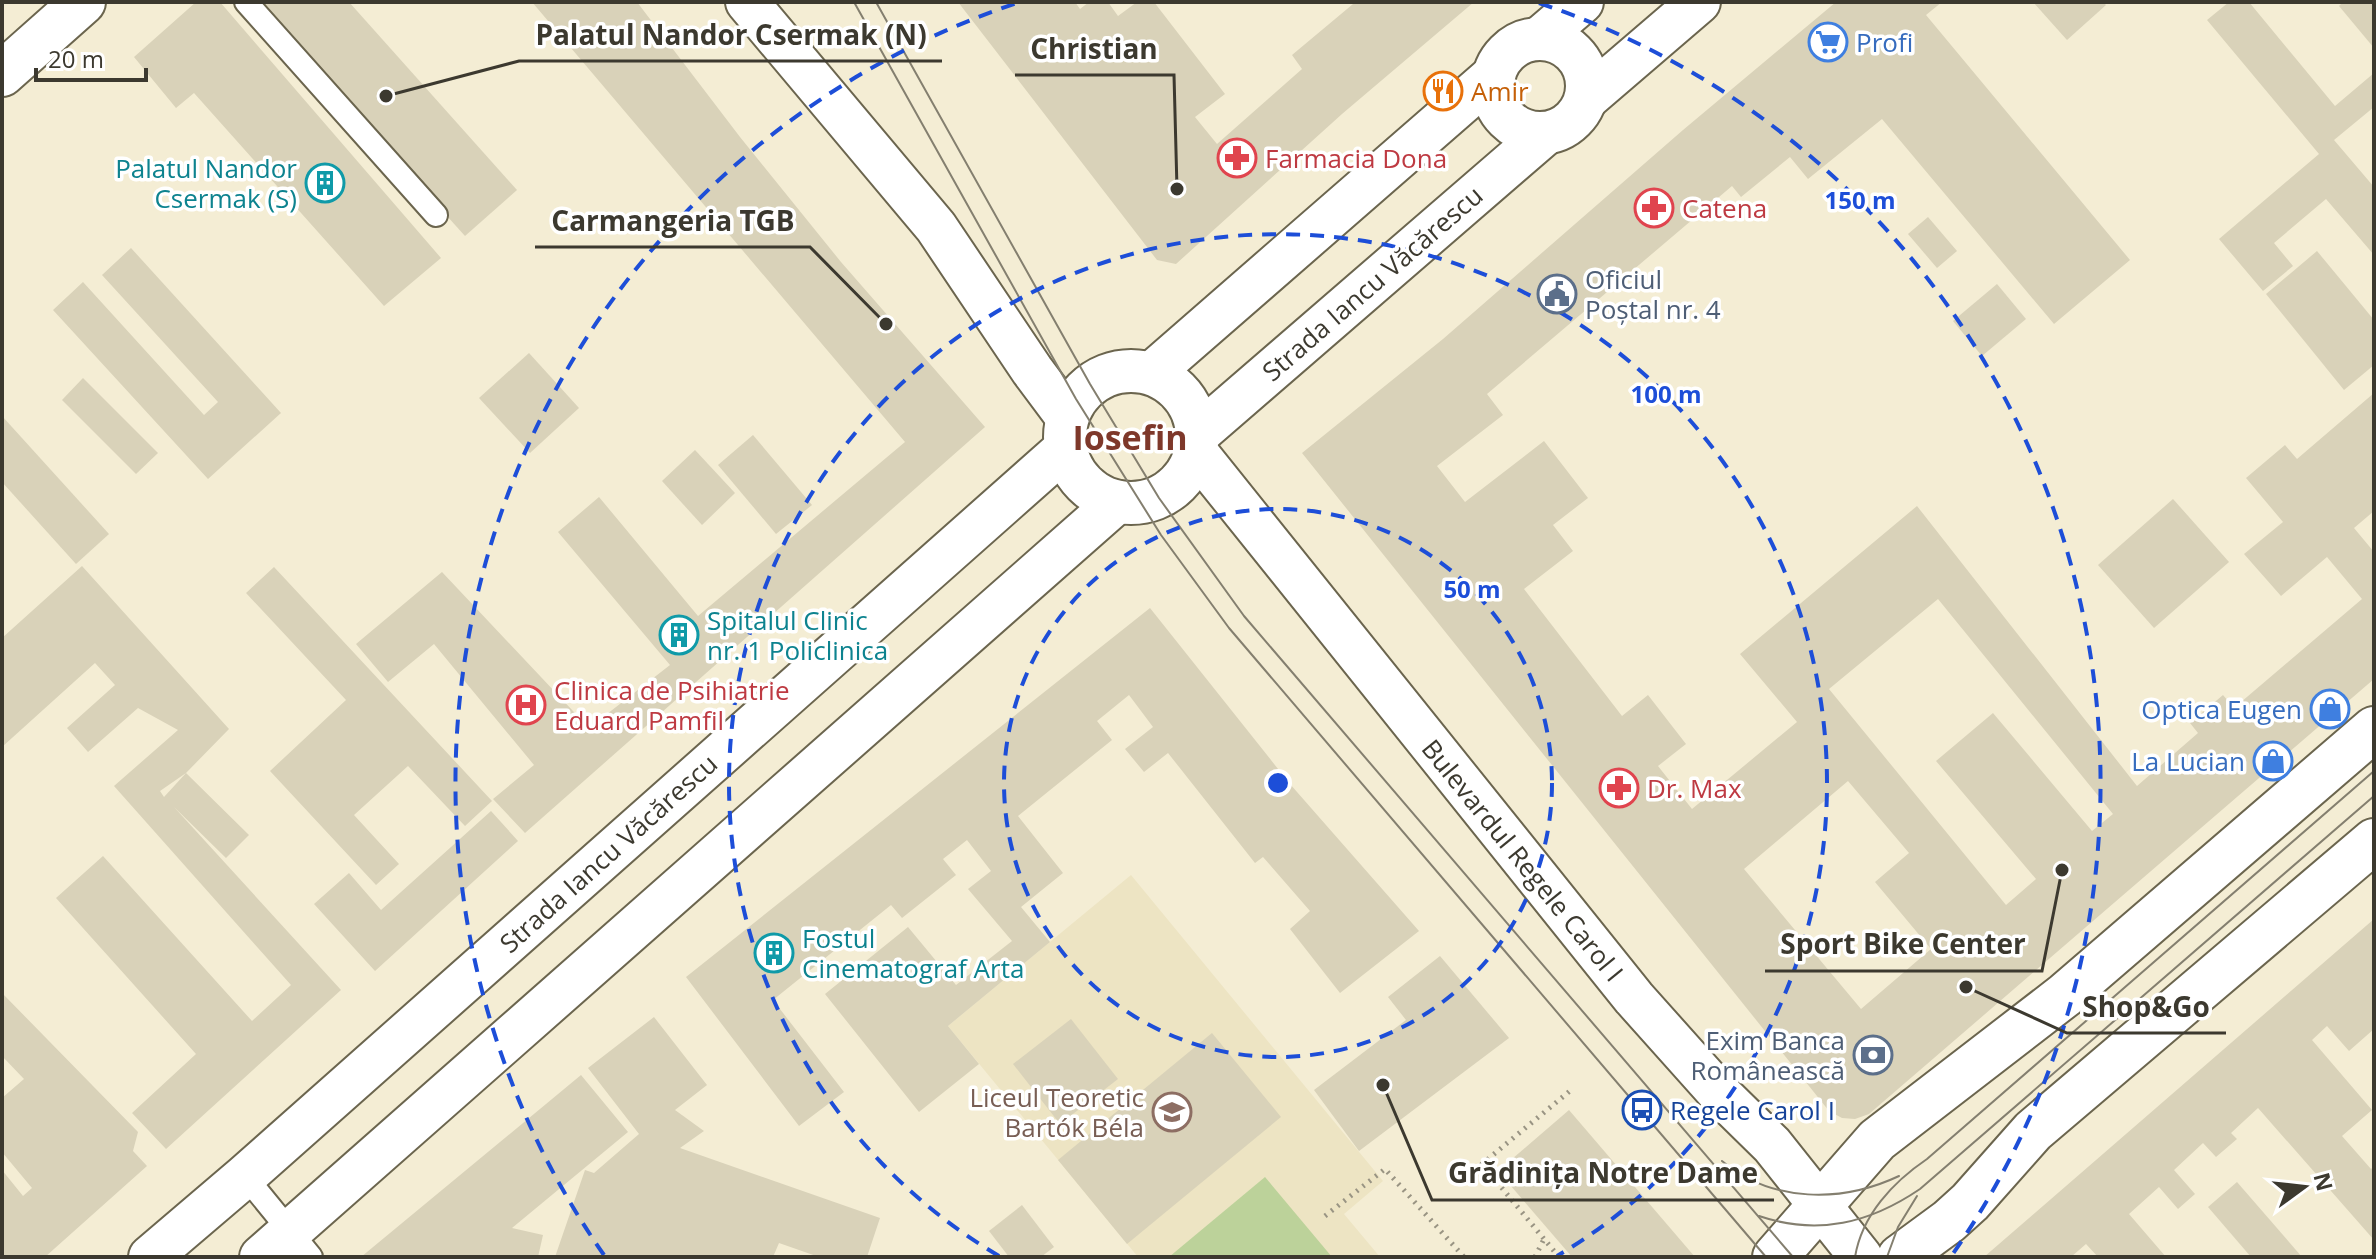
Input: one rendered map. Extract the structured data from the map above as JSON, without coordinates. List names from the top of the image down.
{
  "streets": {
    "street": ["Strada Iancu Văcărescu", "Bulevardul Regele Carol I"]
  },
  "crossings": [
    ["Strada Iancu Văcărescu", "Bulevardul Regele Carol I"]
  ],
  "districts": ["Iosefin"],
  "places": {
    "supermarket": ["Profi"],
    "restaurant": ["Amir"],
    "other": [
      "Palatul Nandor Csermak (N)",
      "Christian",
      "Carmangeria TGB",
      "Sport Bike Center",
      "Shop&Go",
      "Grădinița Notre Dame"
    ],
    "pharmacy": ["Farmacia Dona", "Catena", "Dr. Max"],
    "building": ["Palatul Nandor Csermak (S)", "Spitalul Clinic nr. 1 Policlinica", "Fostul Cinematograf Arta"],
    "public building": ["Oficiul Poștal nr. 4"],
    "hospital": ["Clinica de Psihiatrie Eduard Pamfil"],
    "shop": ["Optica Eugen", "La Lucian"],
    "bank": ["Exim Banca Românească"],
    "bus stop": ["Regele Carol I"],
    "school or university": ["Liceul Teoretic Bartók Béla"]
  },
  "scale_bar": "20 m",
  "north": "right",
  "rings": ["150 m", "100 m", "50 m"]
}
